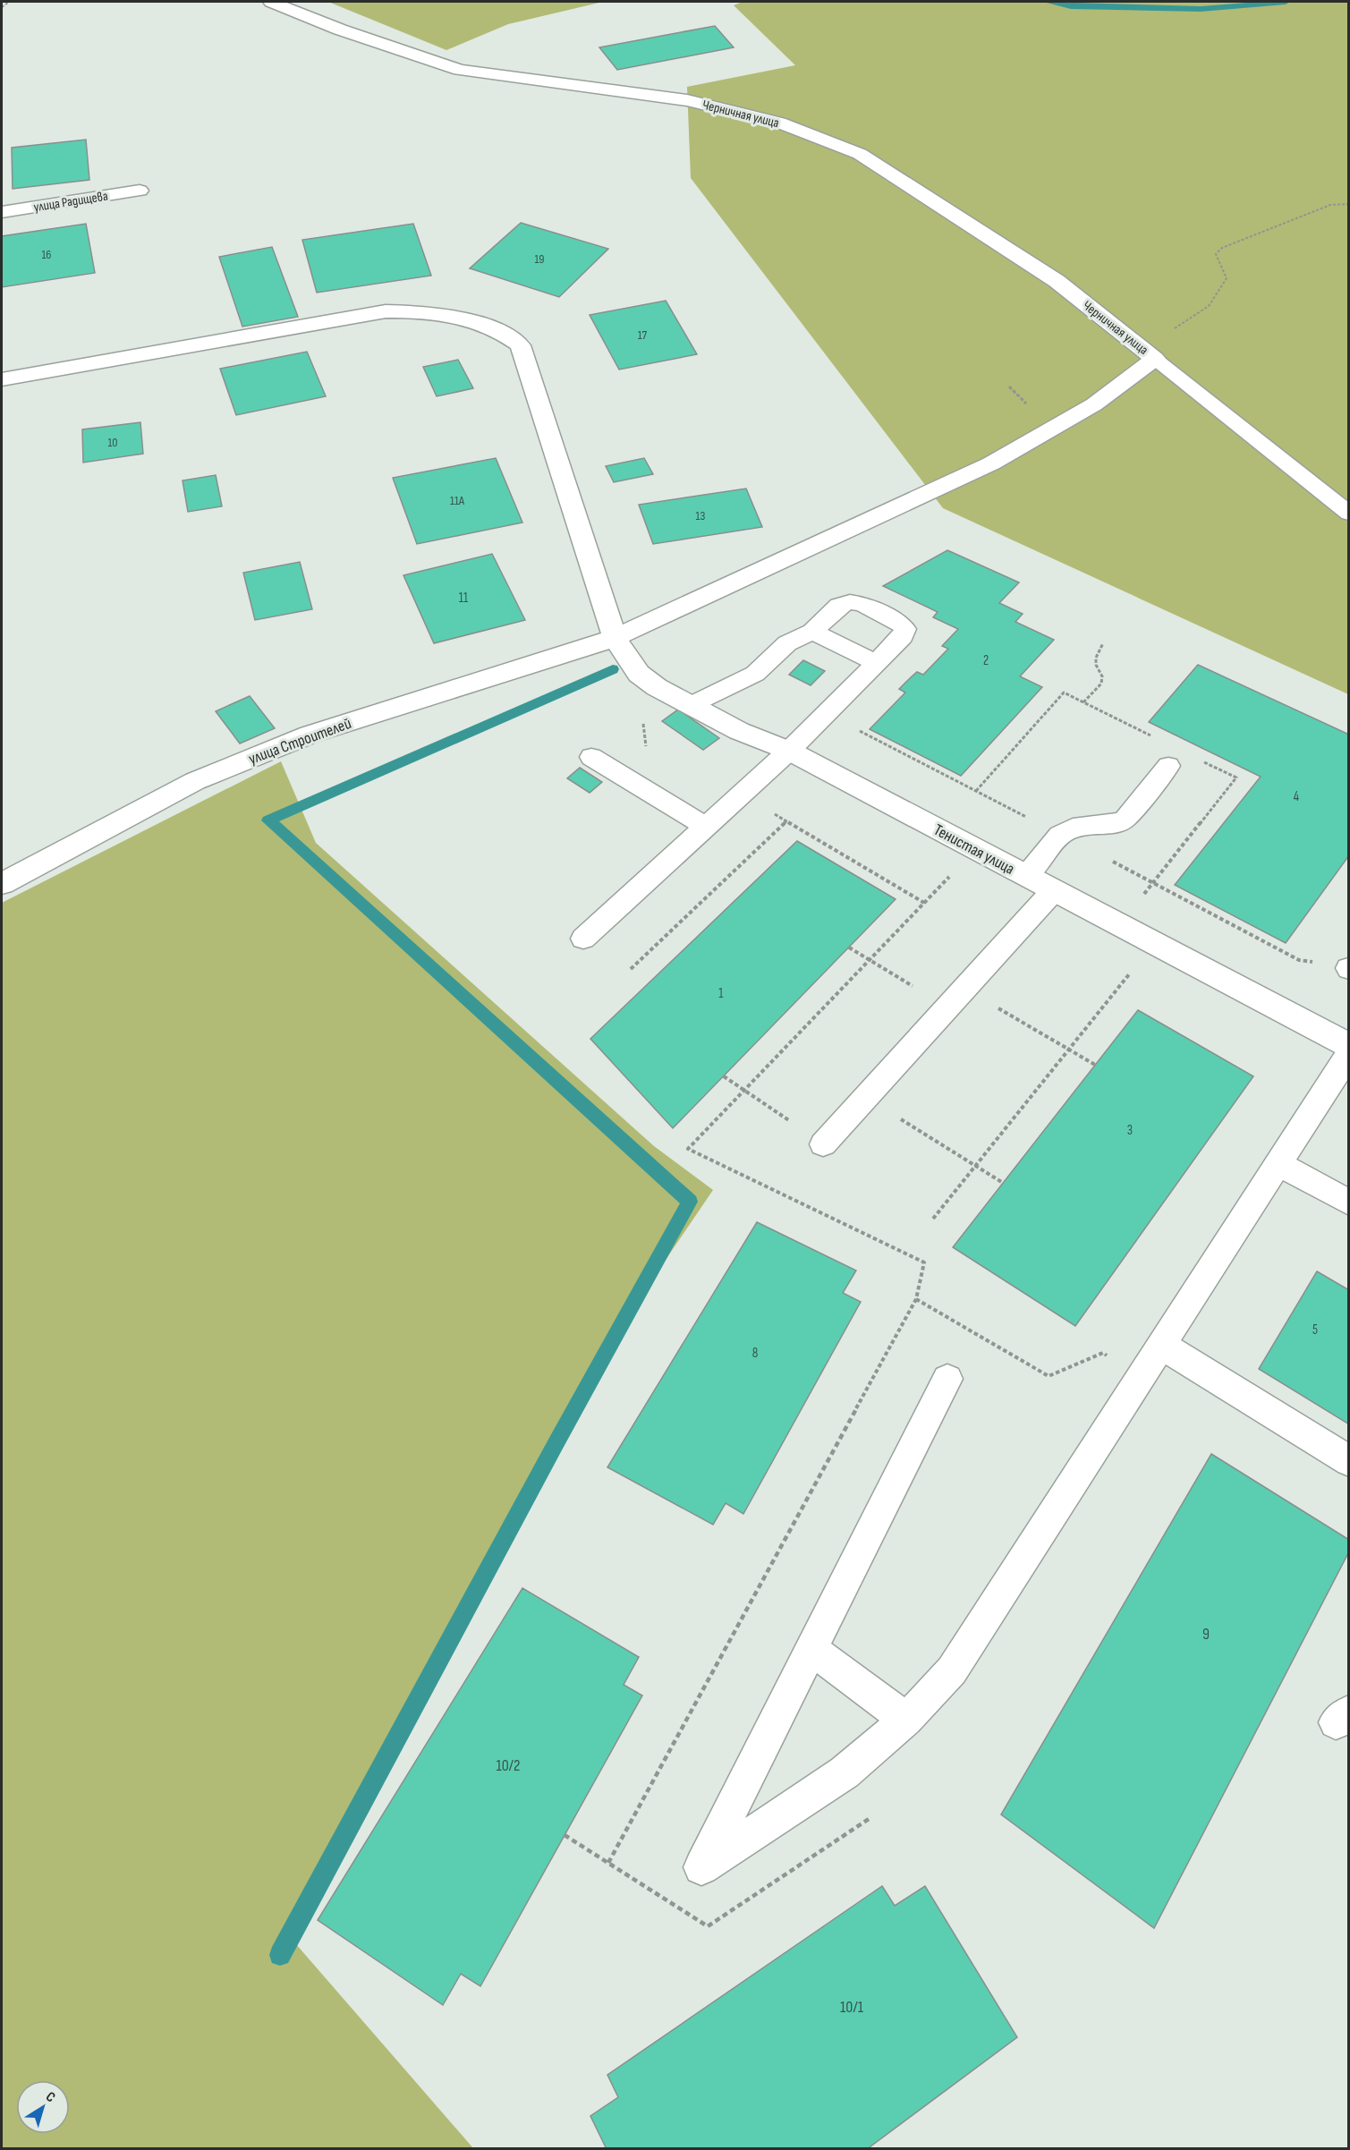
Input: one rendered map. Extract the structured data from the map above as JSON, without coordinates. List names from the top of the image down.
{
  "streets": {
    "street": [
      "Черничная улица",
      "улица Радищева",
      "улица Строителей",
      "Тенистая улица"
    ]
  },
  "crossings": [
    ["Черничная улица", "улица Строителей"],
    ["улица Строителей", "Тенистая улица"]
  ],
  "house_numbers": [
    "16",
    "19",
    "17",
    "10",
    "11А",
    "13",
    "11",
    "2",
    "4",
    "1",
    "3",
    "5",
    "8",
    "9",
    "10/2",
    "10/1"
  ],
  "north": "top right"
}
